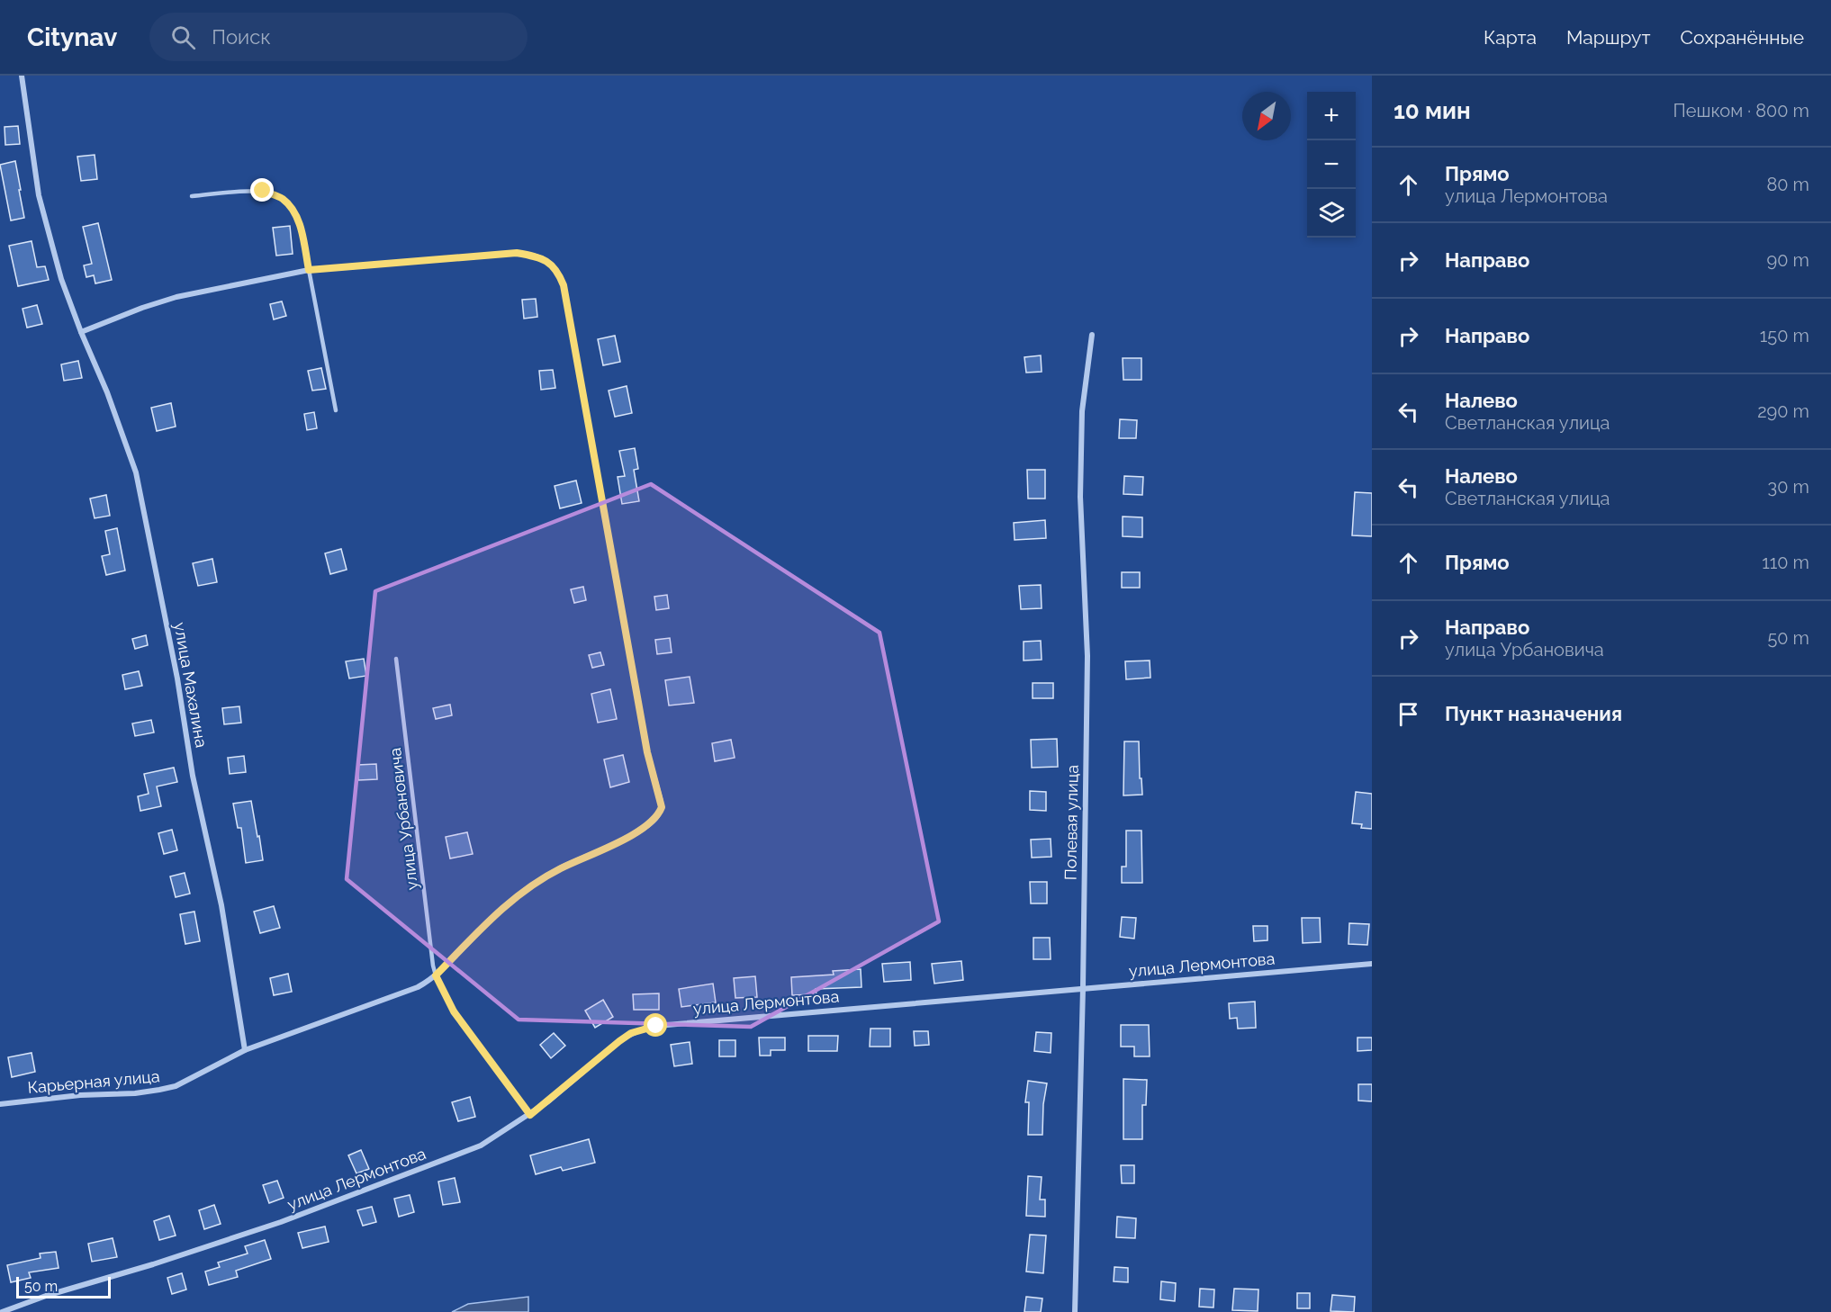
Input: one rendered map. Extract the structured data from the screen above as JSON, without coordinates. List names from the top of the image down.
{
  "streets": {
    "street": [
      "улица Махалина",
      "Полевая улица",
      "улица Лермонтова",
      "Карьерная улица"
    ],
    "lane": ["улица Урбановича"]
  },
  "crossings": [
    ["улица Махалина", "Карьерная улица"],
    ["улица Урбановича", "улица Лермонтова"],
    ["улица Урбановича", "Карьерная улица"],
    ["Полевая улица", "улица Лермонтова"]
  ],
  "scale_bar": "50 m",
  "north": "bottom left",
  "page": {
    "header": "Citynav",
    "search": "Поиск",
    "nav": ["Карта", "Маршрут", "Сохранённые"],
    "heading": ["10 мин", "Пешком · 800 m"],
    "map_buttons": ["+", "−"],
    "list": [
      ["Прямо", "улица Лермонтова", "80 m"],
      ["Направо", "90 m"],
      ["Направо", "150 m"],
      ["Налево", "Светланская улица", "290 m"],
      ["Налево", "Светланская улица", "30 m"],
      ["Прямо", "110 m"],
      ["Направо", "улица Урбановича", "50 m"],
      "Пункт назначения"
    ],
    "scale": "50 m"
  }
}
